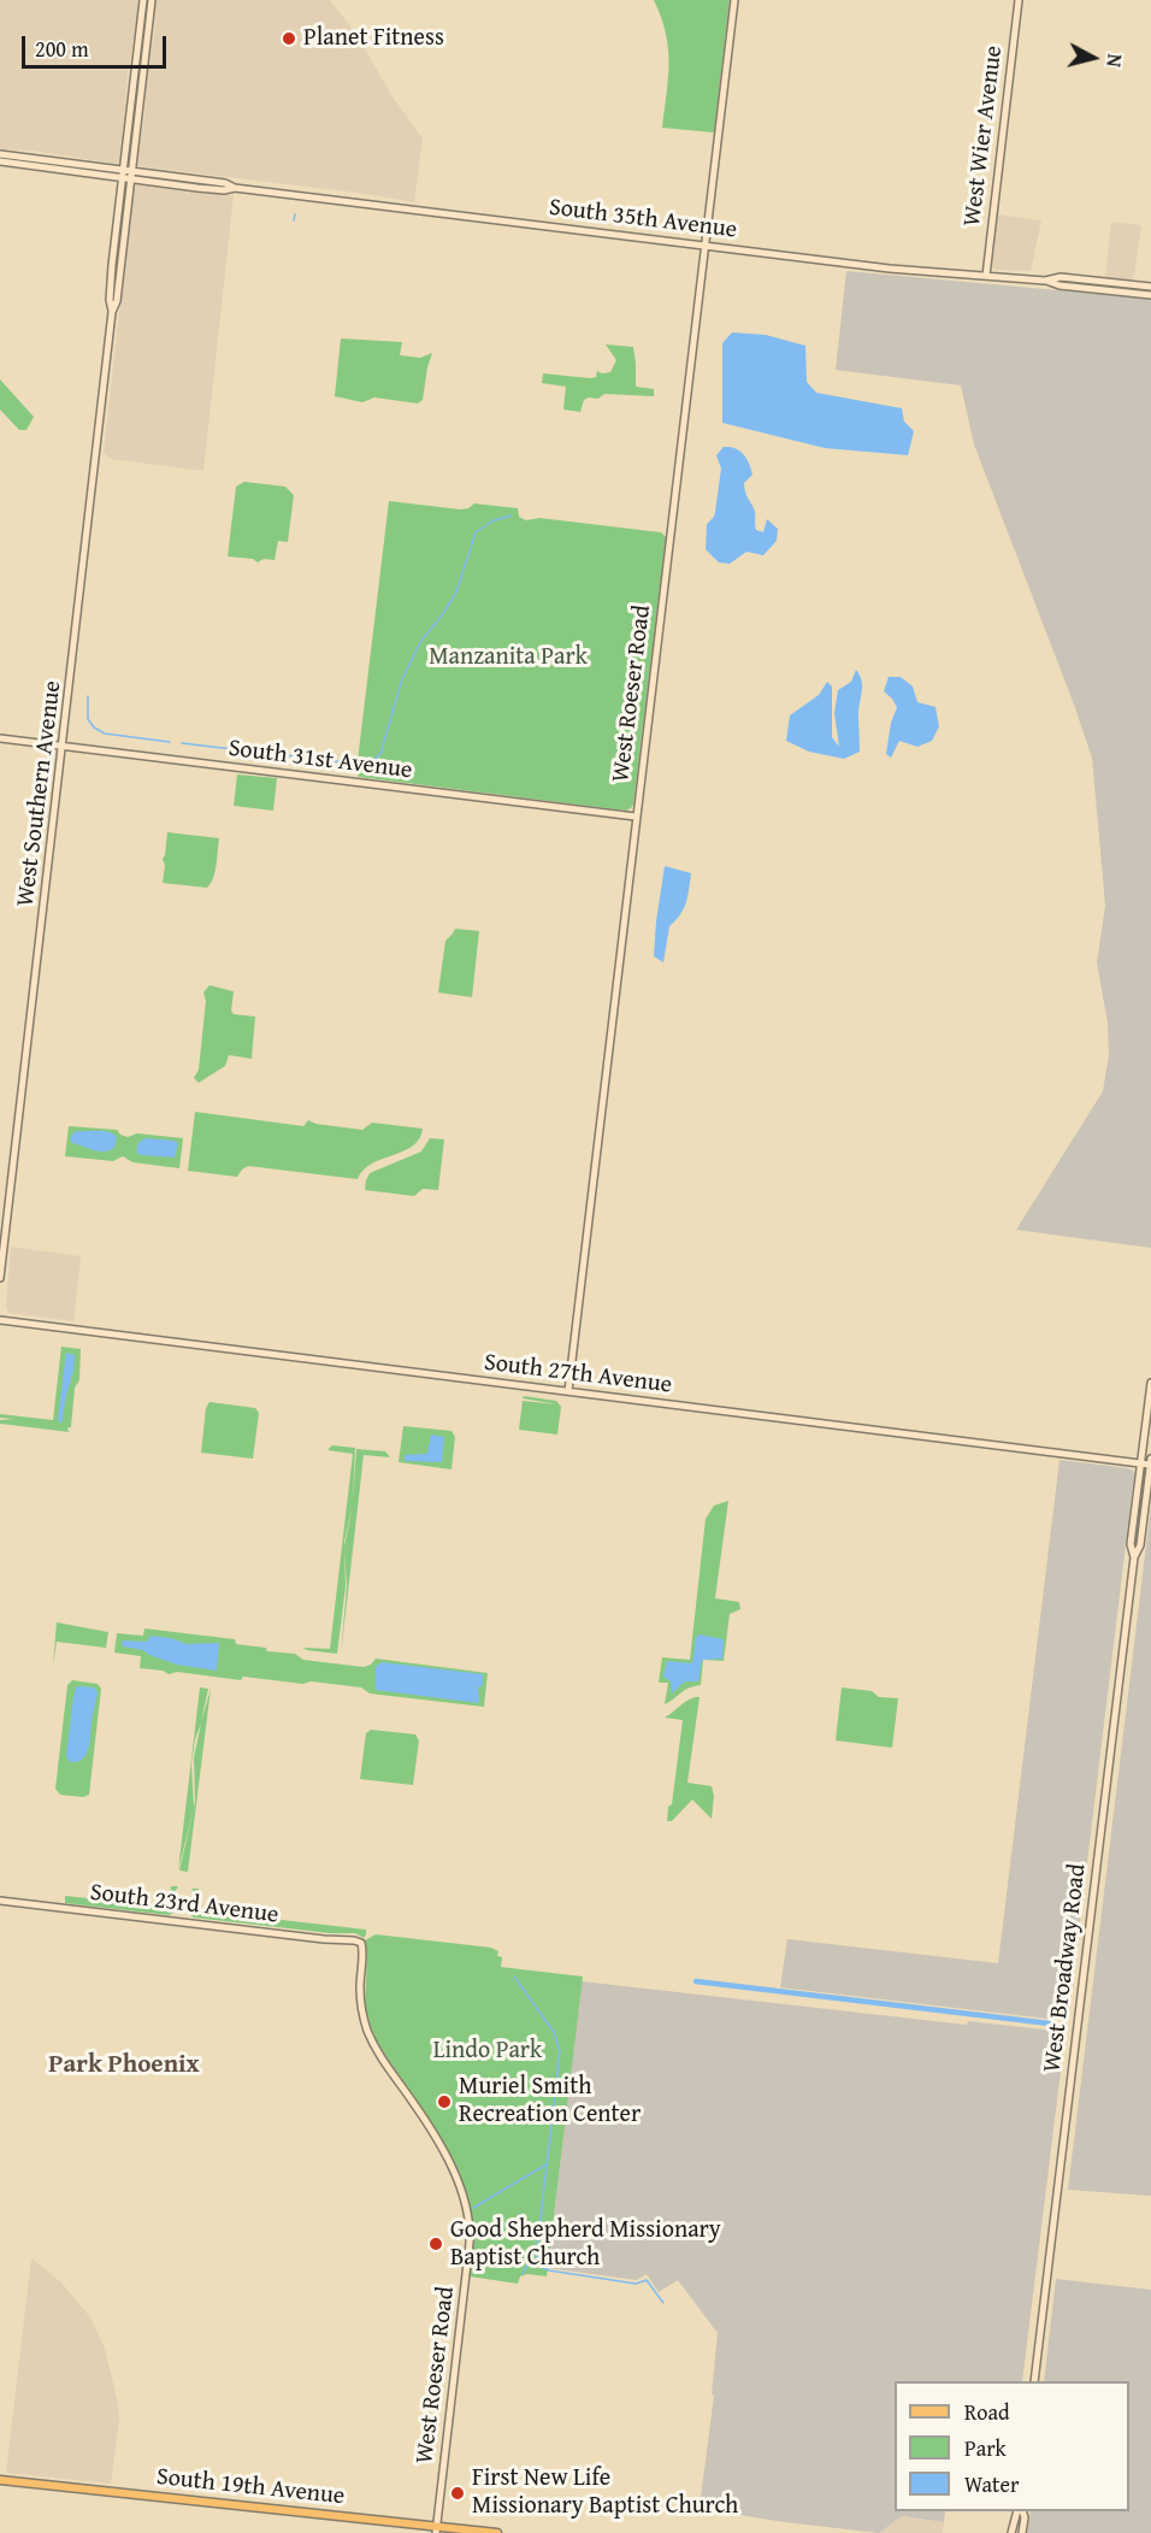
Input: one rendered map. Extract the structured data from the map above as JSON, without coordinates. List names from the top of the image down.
{
  "streets": {
    "main road": [
      "West Wier Avenue",
      "South 35th Avenue",
      "West Roeser Road",
      "South 31st Avenue",
      "West Southern Avenue",
      "South 27th Avenue",
      "South 23rd Avenue",
      "West Broadway Road",
      "South 19th Avenue"
    ]
  },
  "crossings": [
    ["West Wier Avenue", "South 35th Avenue"],
    ["South 35th Avenue", "West Roeser Road"],
    ["South 35th Avenue", "West Southern Avenue"],
    ["West Roeser Road", "South 31st Avenue"],
    ["West Roeser Road", "South 27th Avenue"],
    ["West Roeser Road", "South 23rd Avenue"],
    ["West Roeser Road", "South 19th Avenue"],
    ["South 31st Avenue", "West Southern Avenue"],
    ["South 27th Avenue", "West Broadway Road"]
  ],
  "districts": ["Park Phoenix"],
  "parks": ["Manzanita Park", "Lindo Park"],
  "places": [
    "Planet Fitness",
    "Muriel Smith Recreation Center",
    "Good Shepherd Missionary Baptist Church",
    "First New Life Missionary Baptist Church"
  ],
  "legend": ["Road", "Park", "Water"],
  "scale_bar": "200 m",
  "north": "right"
}
